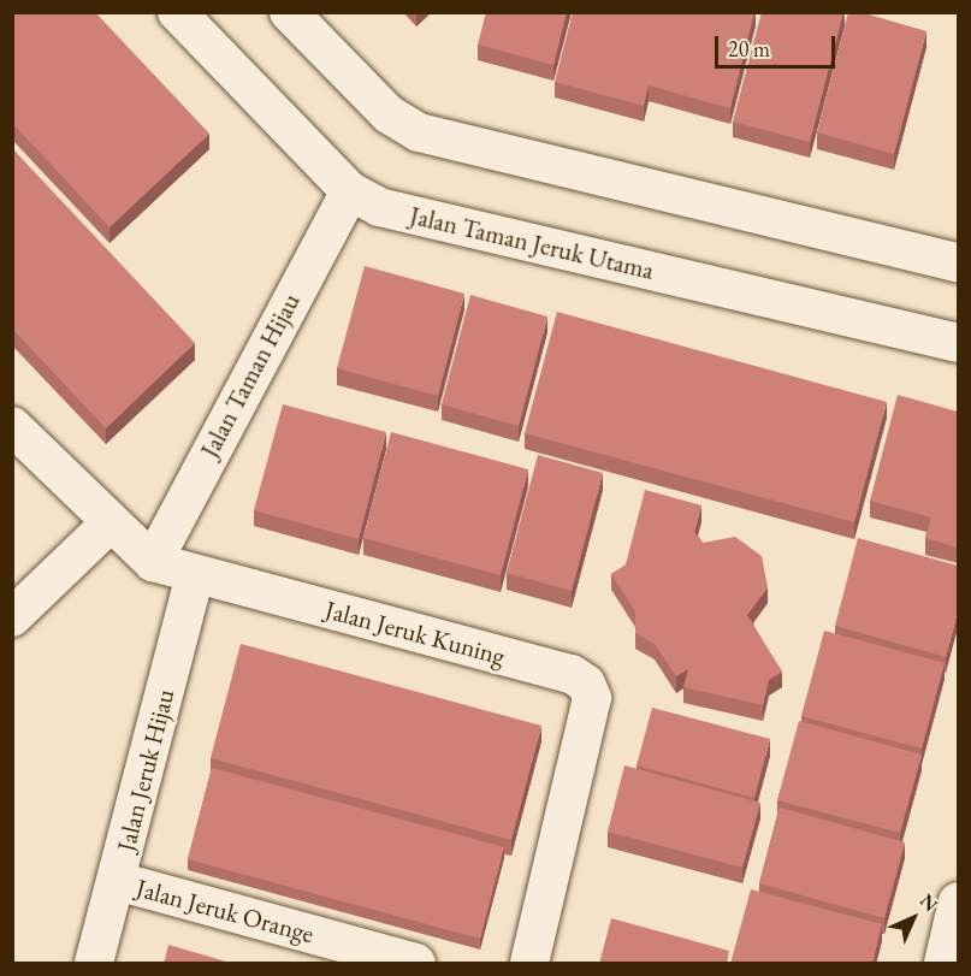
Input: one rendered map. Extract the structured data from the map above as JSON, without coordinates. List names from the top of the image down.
{
  "streets": {
    "street": [
      "Jalan Taman Jeruk Utama",
      "Jalan Taman Hijau",
      "Jalan Jeruk Kuning",
      "Jalan Jeruk Hijau",
      "Jalan Jeruk Orange"
    ]
  },
  "crossings": [
    ["Jalan Taman Jeruk Utama", "Jalan Taman Hijau"],
    ["Jalan Taman Hijau", "Jalan Jeruk Kuning"],
    ["Jalan Jeruk Kuning", "Jalan Jeruk Hijau"],
    ["Jalan Jeruk Hijau", "Jalan Jeruk Orange"]
  ],
  "scale_bar": "20 m",
  "north": "top right"
}
